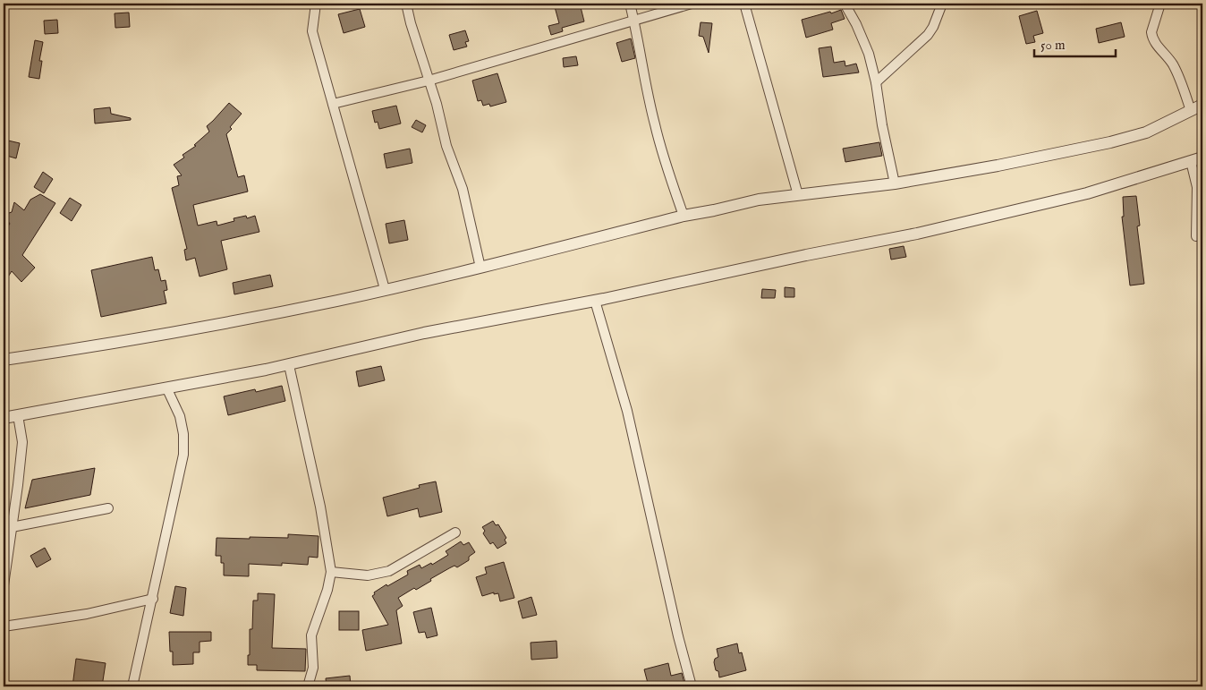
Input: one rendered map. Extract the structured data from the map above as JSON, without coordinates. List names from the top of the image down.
{
  "scale_bar": "50 m"
}
